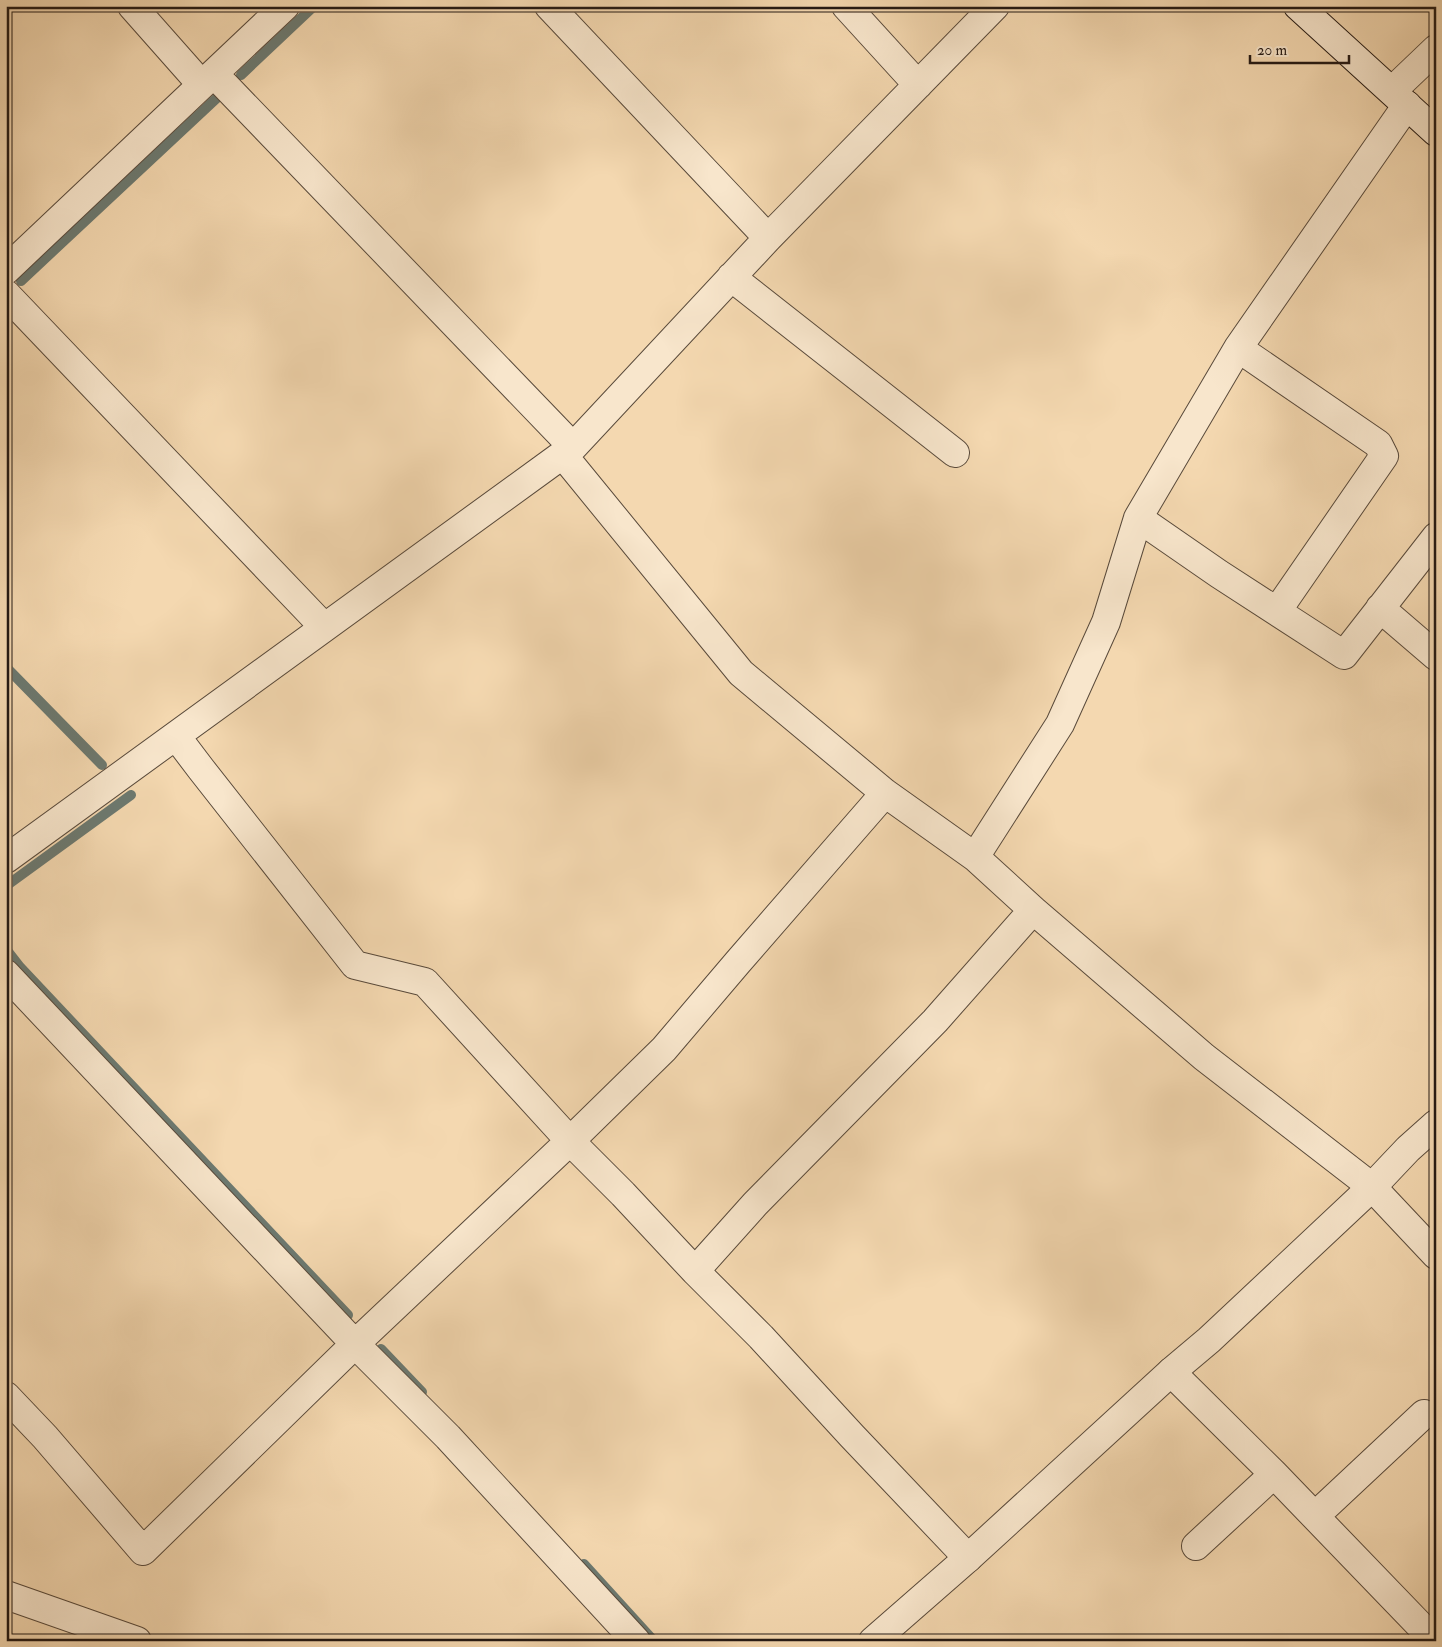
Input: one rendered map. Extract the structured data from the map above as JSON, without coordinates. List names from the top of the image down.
{
  "scale_bar": "20 m"
}
